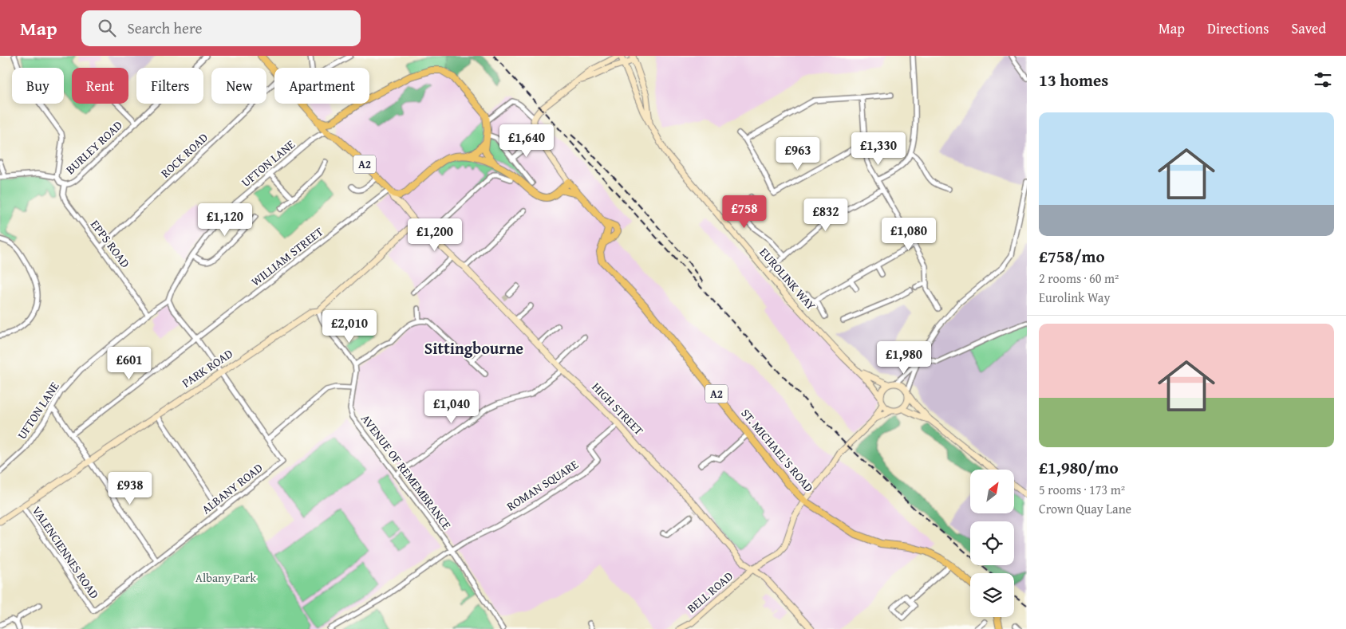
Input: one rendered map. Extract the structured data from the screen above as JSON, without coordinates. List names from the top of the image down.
{
  "streets": {
    "main road": ["A2", "ST. MICHAEL'S ROAD"],
    "street": [
      "BURLEY ROAD",
      "ROCK ROAD",
      "UFTON LANE",
      "EPPS ROAD",
      "WILLIAM STREET",
      "EUROLINK WAY",
      "PARK ROAD",
      "HIGH STREET",
      "AVENUE OF REMEMBRANCE",
      "ROMAN SQUARE",
      "ALBANY ROAD",
      "VALENCIENNES ROAD",
      "BELL ROAD"
    ]
  },
  "crossings": [
    ["BURLEY ROAD", "EPPS ROAD"],
    ["ROCK ROAD", "EPPS ROAD"],
    ["UFTON LANE", "A2"],
    ["UFTON LANE", "EPPS ROAD"],
    ["A2", "WILLIAM STREET"],
    ["A2", "HIGH STREET"],
    ["WILLIAM STREET", "HIGH STREET"],
    ["PARK ROAD", "HIGH STREET"],
    ["PARK ROAD", "VALENCIENNES ROAD"],
    ["HIGH STREET", "ROMAN SQUARE"],
    ["HIGH STREET", "BELL ROAD"],
    ["ST. MICHAEL'S ROAD", "BELL ROAD"],
    ["AVENUE OF REMEMBRANCE", "ROMAN SQUARE"],
    ["ALBANY ROAD", "VALENCIENNES ROAD"]
  ],
  "districts": ["Sittingbourne"],
  "parks": ["Albany Park"],
  "north": "top right",
  "page": {
    "header": "Map",
    "search": "Search here",
    "nav": ["Map", "Directions", "Saved"],
    "heading": "13 homes",
    "chip": [
      "Buy",
      "Rent",
      "Filters",
      "New",
      "Apartment"
    ],
    "list": [
      {
        "name": "£758/mo",
        "note": "2 rooms · 60 m² · Eurolink Way"
      },
      {
        "name": "£1,980/mo",
        "note": "5 rooms · 173 m² · Crown Quay Lane"
      }
    ],
    "price": [
      "£1,640",
      "£1,330",
      "£963",
      "£758",
      "£832",
      "£1,120",
      "£1,080",
      "£1,200",
      "£2,010",
      "£1,980",
      "£601",
      "£1,040",
      "£938"
    ]
  }
}
